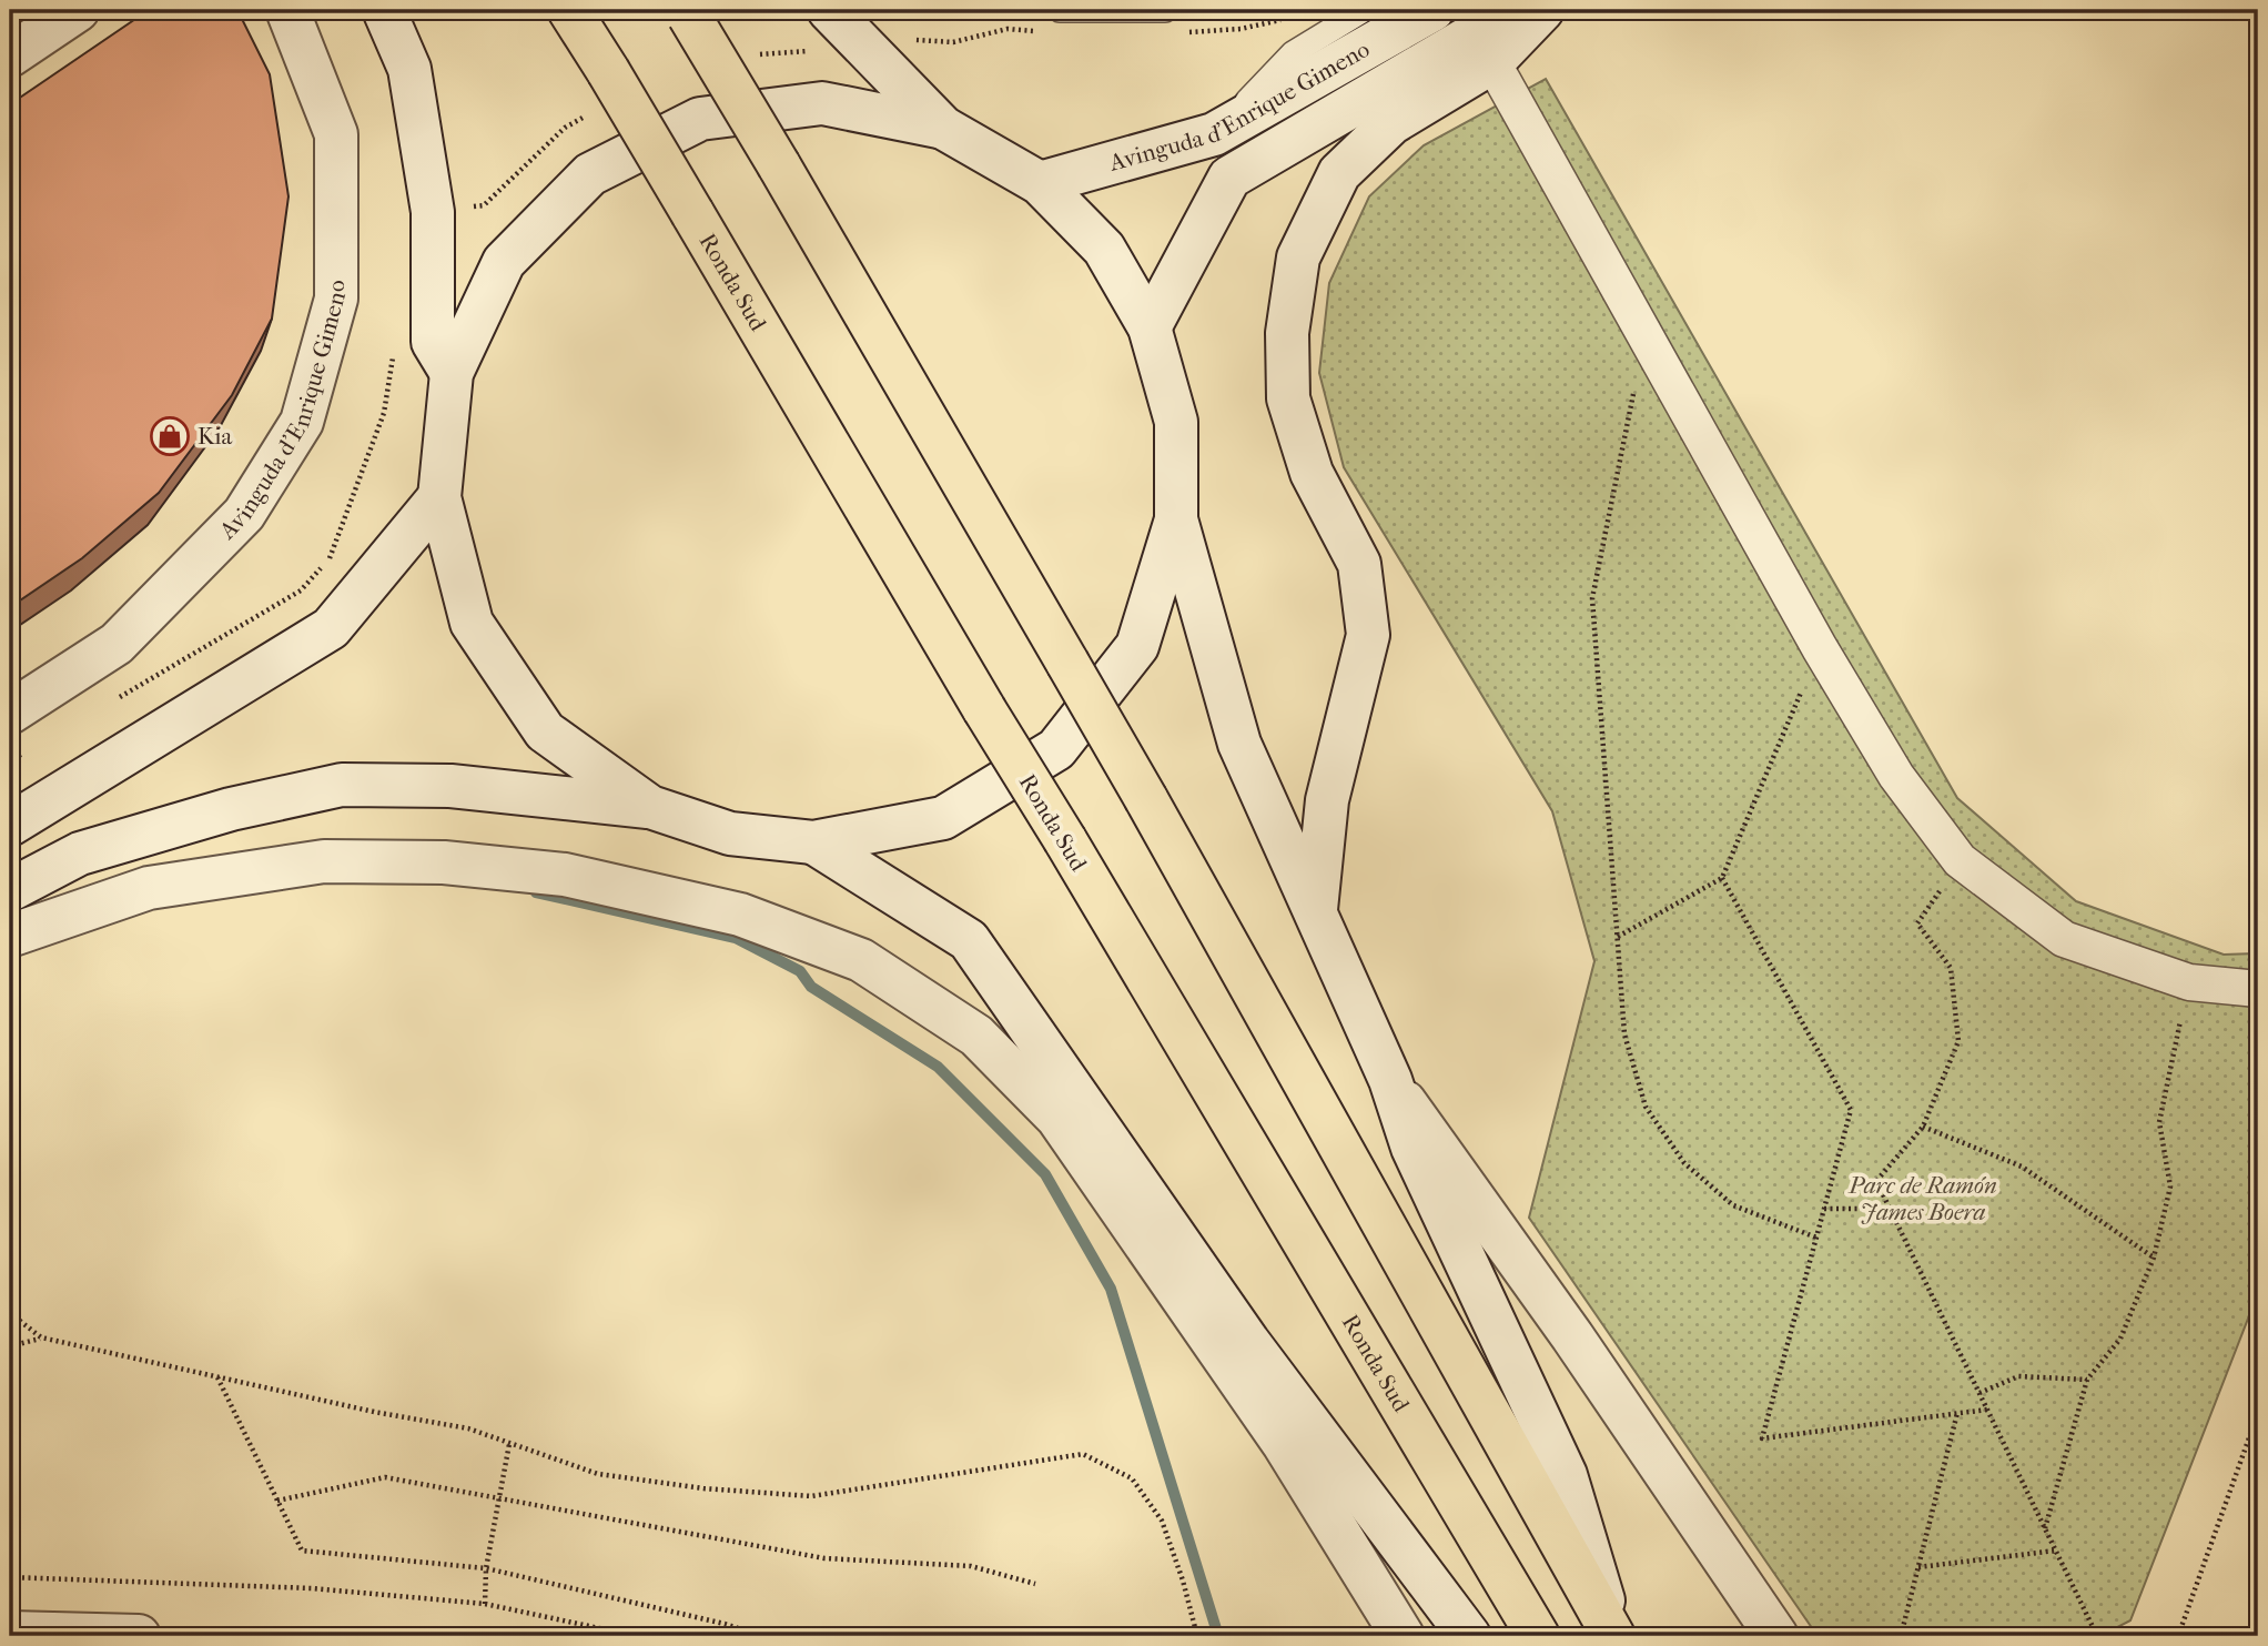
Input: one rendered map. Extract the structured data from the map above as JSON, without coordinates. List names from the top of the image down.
{
  "streets": {
    "main road": ["Avinguda d'Enrique Gimeno", "Ronda Sud"]
  },
  "parks": ["Parc de Ramón James Boera"],
  "places": {
    "shop": ["Kia"]
  }
}
